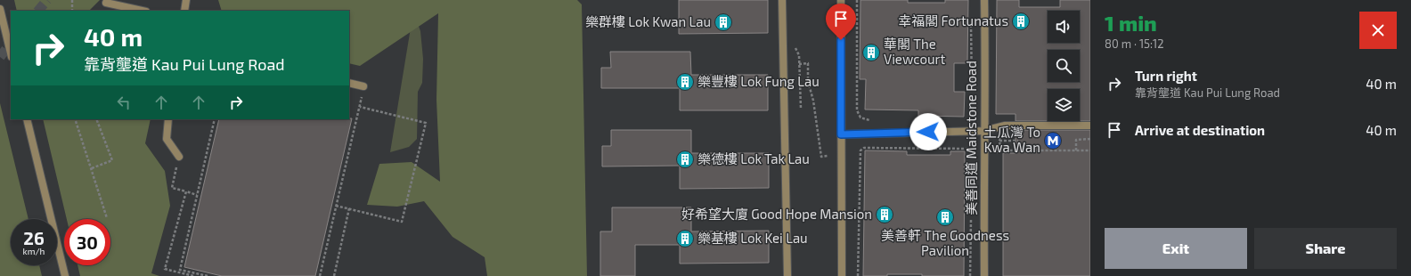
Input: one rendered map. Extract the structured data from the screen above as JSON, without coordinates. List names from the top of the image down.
{
  "streets": {
    "street": ["美善同道 Maidstone Road"]
  },
  "places": {
    "building": [
      "幸福閣 Fortunatus",
      "樂群樓 Lok Kwan Lau",
      "華閣 The Viewcourt",
      "樂豐樓 Lok Fung Lau",
      "樂德樓 Lok Tak Lau",
      "好希望大廈 Good Hope Mansion",
      "美善軒 The Goodness Pavilion",
      "樂基樓 Lok Kei Lau"
    ],
    "metro station": ["土瓜灣 To Kwa Wan"]
  },
  "page": {
    "heading": ["1 min", "80 m · 15:12"],
    "turn": ["40 m", "靠背壟道 Kau Pui Lung Road"],
    "list": [
      {
        "name": "Turn right",
        "note": "靠背壟道 Kau Pui Lung Road",
        "value": "40 m"
      },
      {
        "name": "Arrive at destination",
        "value": "40 m"
      }
    ],
    "speed": "26 km/h",
    "limit": "30",
    "buttons": ["Exit", "Share"]
  }
}
